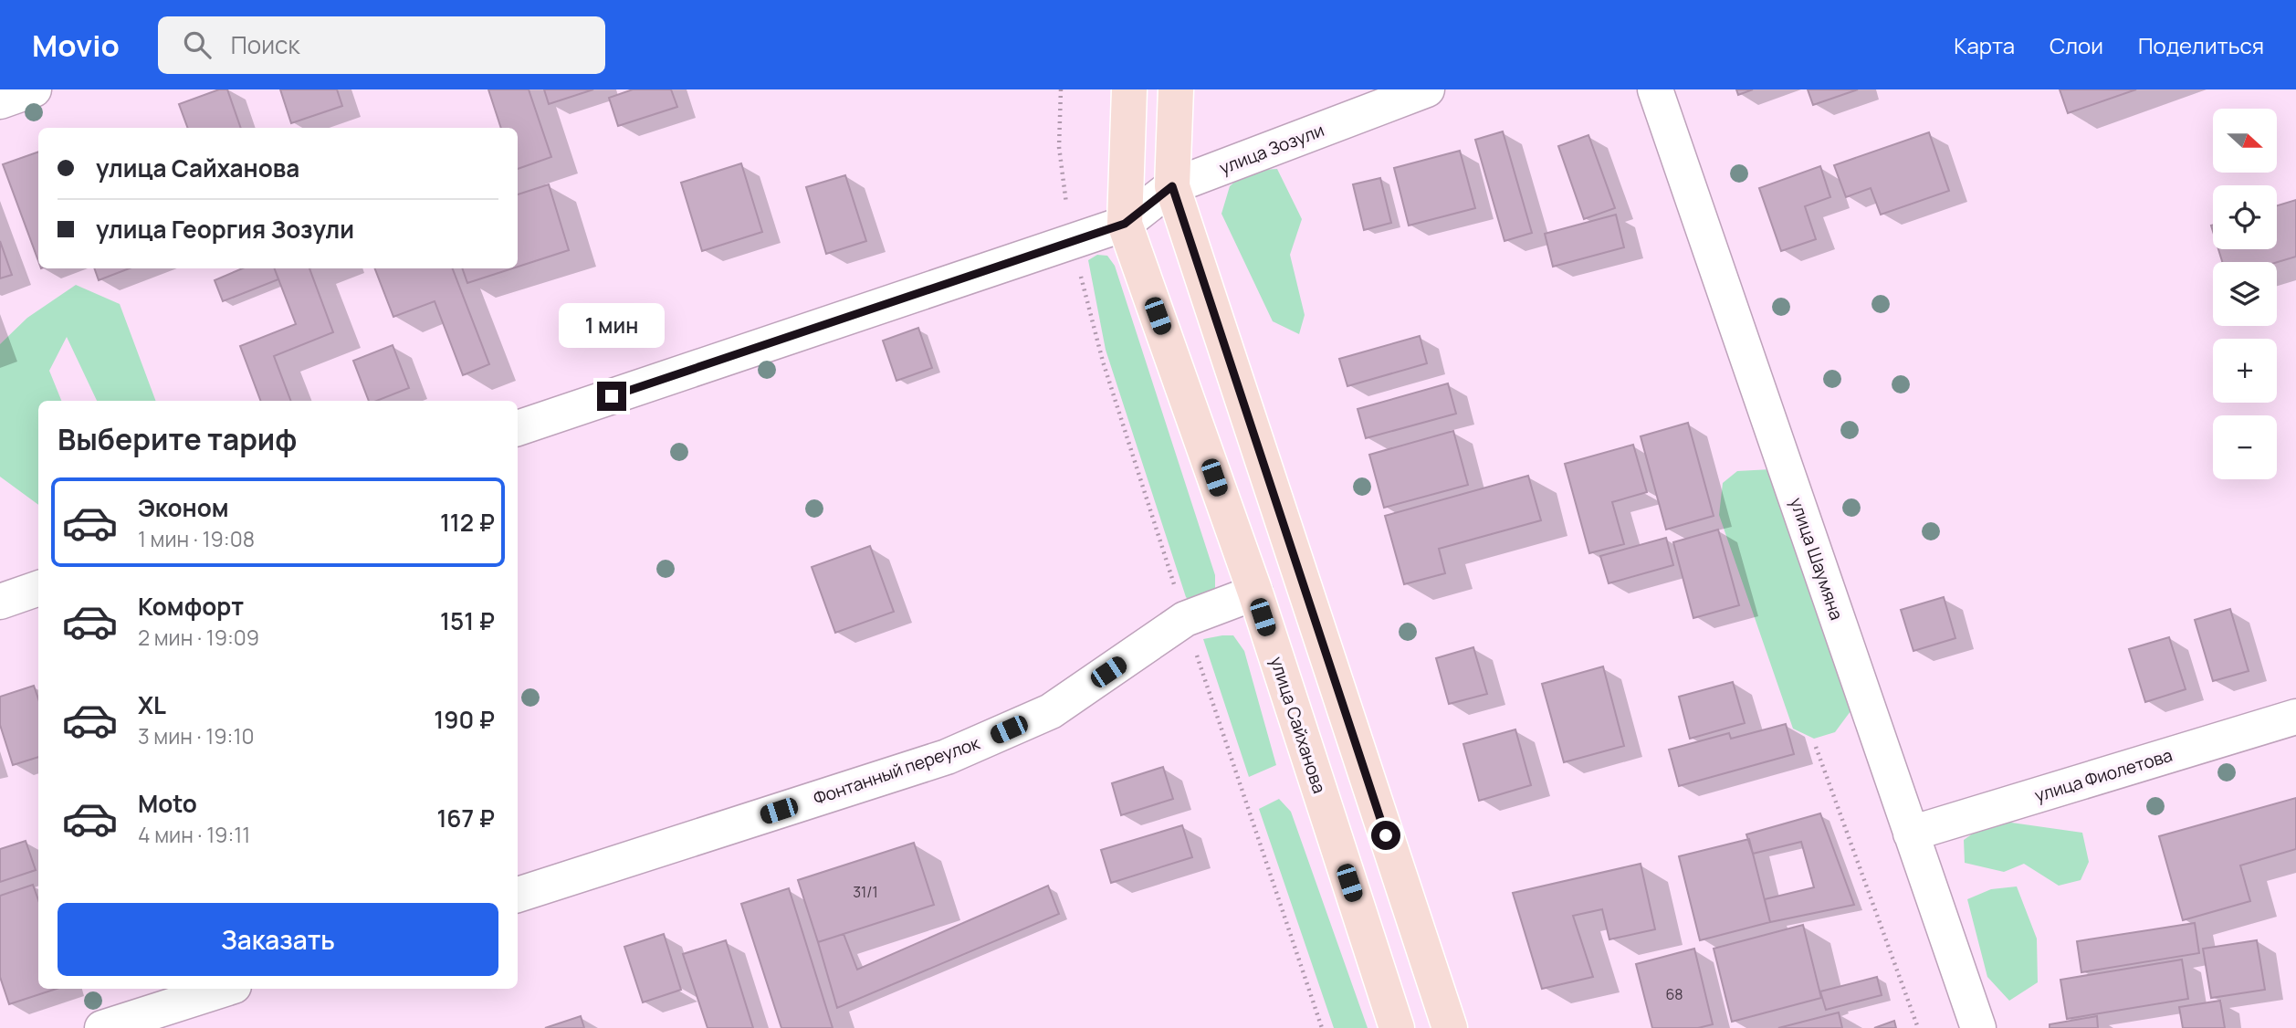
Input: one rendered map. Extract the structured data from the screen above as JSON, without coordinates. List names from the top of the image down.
{
  "streets": {
    "main road": ["улица Сайханова"],
    "street": [
      "улица Зозули",
      "улица Шаумяна",
      "Фонтанный переулок",
      "улица Фиолетова"
    ]
  },
  "crossings": [
    ["улица Зозули", "улица Сайханова"],
    ["улица Шаумяна", "улица Фиолетова"],
    ["улица Сайханова", "Фонтанный переулок"]
  ],
  "house_numbers": ["31/1", "68"],
  "north": "right",
  "page": {
    "header": "Movio",
    "search": "Поиск",
    "nav": ["Карта", "Слои", "Поделиться"],
    "map_buttons": ["+", "−"],
    "banner": ["улица Сайханова", "улица Георгия Зозули"],
    "bubble": "1 мин",
    "heading": "Выберите тариф",
    "list": [
      {
        "name": "Эконом",
        "note": "1 мин · 19:08",
        "value": "112 ₽"
      },
      {
        "name": "Комфорт",
        "note": "2 мин · 19:09",
        "value": "151 ₽"
      },
      {
        "name": "XL",
        "note": "3 мин · 19:10",
        "value": "190 ₽"
      },
      {
        "name": "Moto",
        "note": "4 мин · 19:11",
        "value": "167 ₽"
      }
    ],
    "buttons": "Заказать"
  }
}
